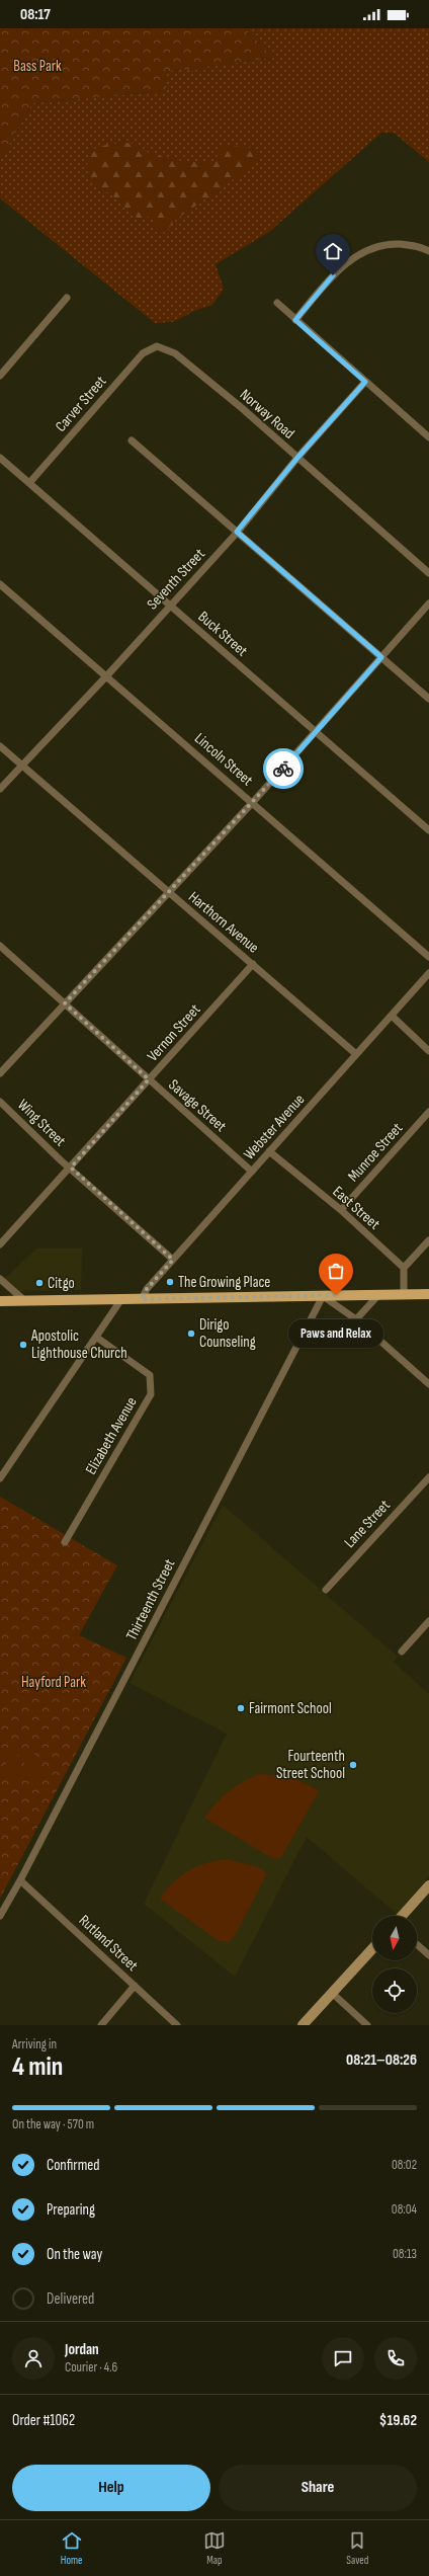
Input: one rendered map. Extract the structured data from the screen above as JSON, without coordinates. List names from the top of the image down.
{
  "streets": {
    "street": [
      "Carver Street",
      "Norway Road",
      "Seventh Street",
      "Buck Street",
      "Lincoln Street",
      "Harthorn Avenue",
      "Vernon Street",
      "Savage Street",
      "Wing Street",
      "Webster Avenue",
      "Munroe Street",
      "East Street",
      "Elizabeth Avenue",
      "Lane Street",
      "Thirteenth Street",
      "Rutland Street"
    ]
  },
  "crossings": [
    ["Carver Street", "Norway Road"],
    ["Carver Street", "Buck Street"],
    ["Norway Road", "Seventh Street"],
    ["Seventh Street", "Buck Street"],
    ["Seventh Street", "Lincoln Street"],
    ["Seventh Street", "Harthorn Avenue"],
    ["Harthorn Avenue", "Vernon Street"],
    ["Harthorn Avenue", "Webster Avenue"],
    ["Vernon Street", "Savage Street"],
    ["Vernon Street", "Wing Street"],
    ["Savage Street", "Webster Avenue"],
    ["Wing Street", "Webster Avenue"],
    ["Webster Avenue", "East Street"],
    ["Munroe Street", "East Street"],
    ["Thirteenth Street", "Rutland Street"]
  ],
  "parks": ["Bass Park", "Hayford Park"],
  "places": [
    "The Growing Place",
    "Citgo",
    "Paws and Relax",
    "Dirigo Counseling",
    "Apostolic Lighthouse Church",
    "Fairmont School",
    "Fourteenth Street School"
  ],
  "north": "bottom",
  "page": {
    "status": "08:17",
    "bubble": "Paws and Relax",
    "heading": ["4 min", "Arriving in", "08:21–08:26"],
    "panel": [
      "Jordan",
      "Courier · 4.6",
      "Order #1062",
      "$19.62"
    ],
    "bar": "On the way · 570 m",
    "list": [
      ["Confirmed", "08:02"],
      ["Preparing", "08:04"],
      ["On the way", "08:13"],
      "Delivered"
    ],
    "buttons": ["Help", "Share"],
    "tabs": ["Home", "Map", "Saved"]
  }
}
